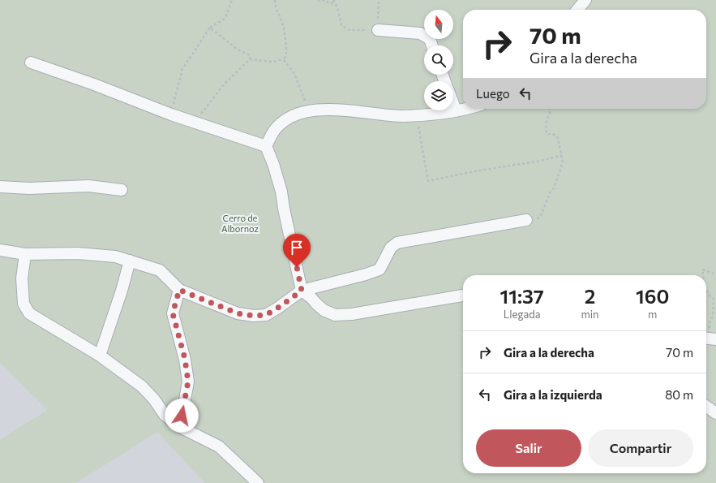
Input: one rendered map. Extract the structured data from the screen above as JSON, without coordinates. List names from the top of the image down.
{
  "parks": ["Cerro de Albornoz"],
  "north": "top",
  "page": {
    "turn": ["70 m", "Gira a la derecha"],
    "then": "Luego",
    "eta": [
      "11:37",
      "Llegada",
      "2",
      "min",
      "160",
      "m"
    ],
    "list": [
      {
        "name": "Gira a la derecha",
        "value": "70 m"
      },
      {
        "name": "Gira a la izquierda",
        "value": "80 m"
      }
    ],
    "buttons": ["Salir", "Compartir"]
  }
}
